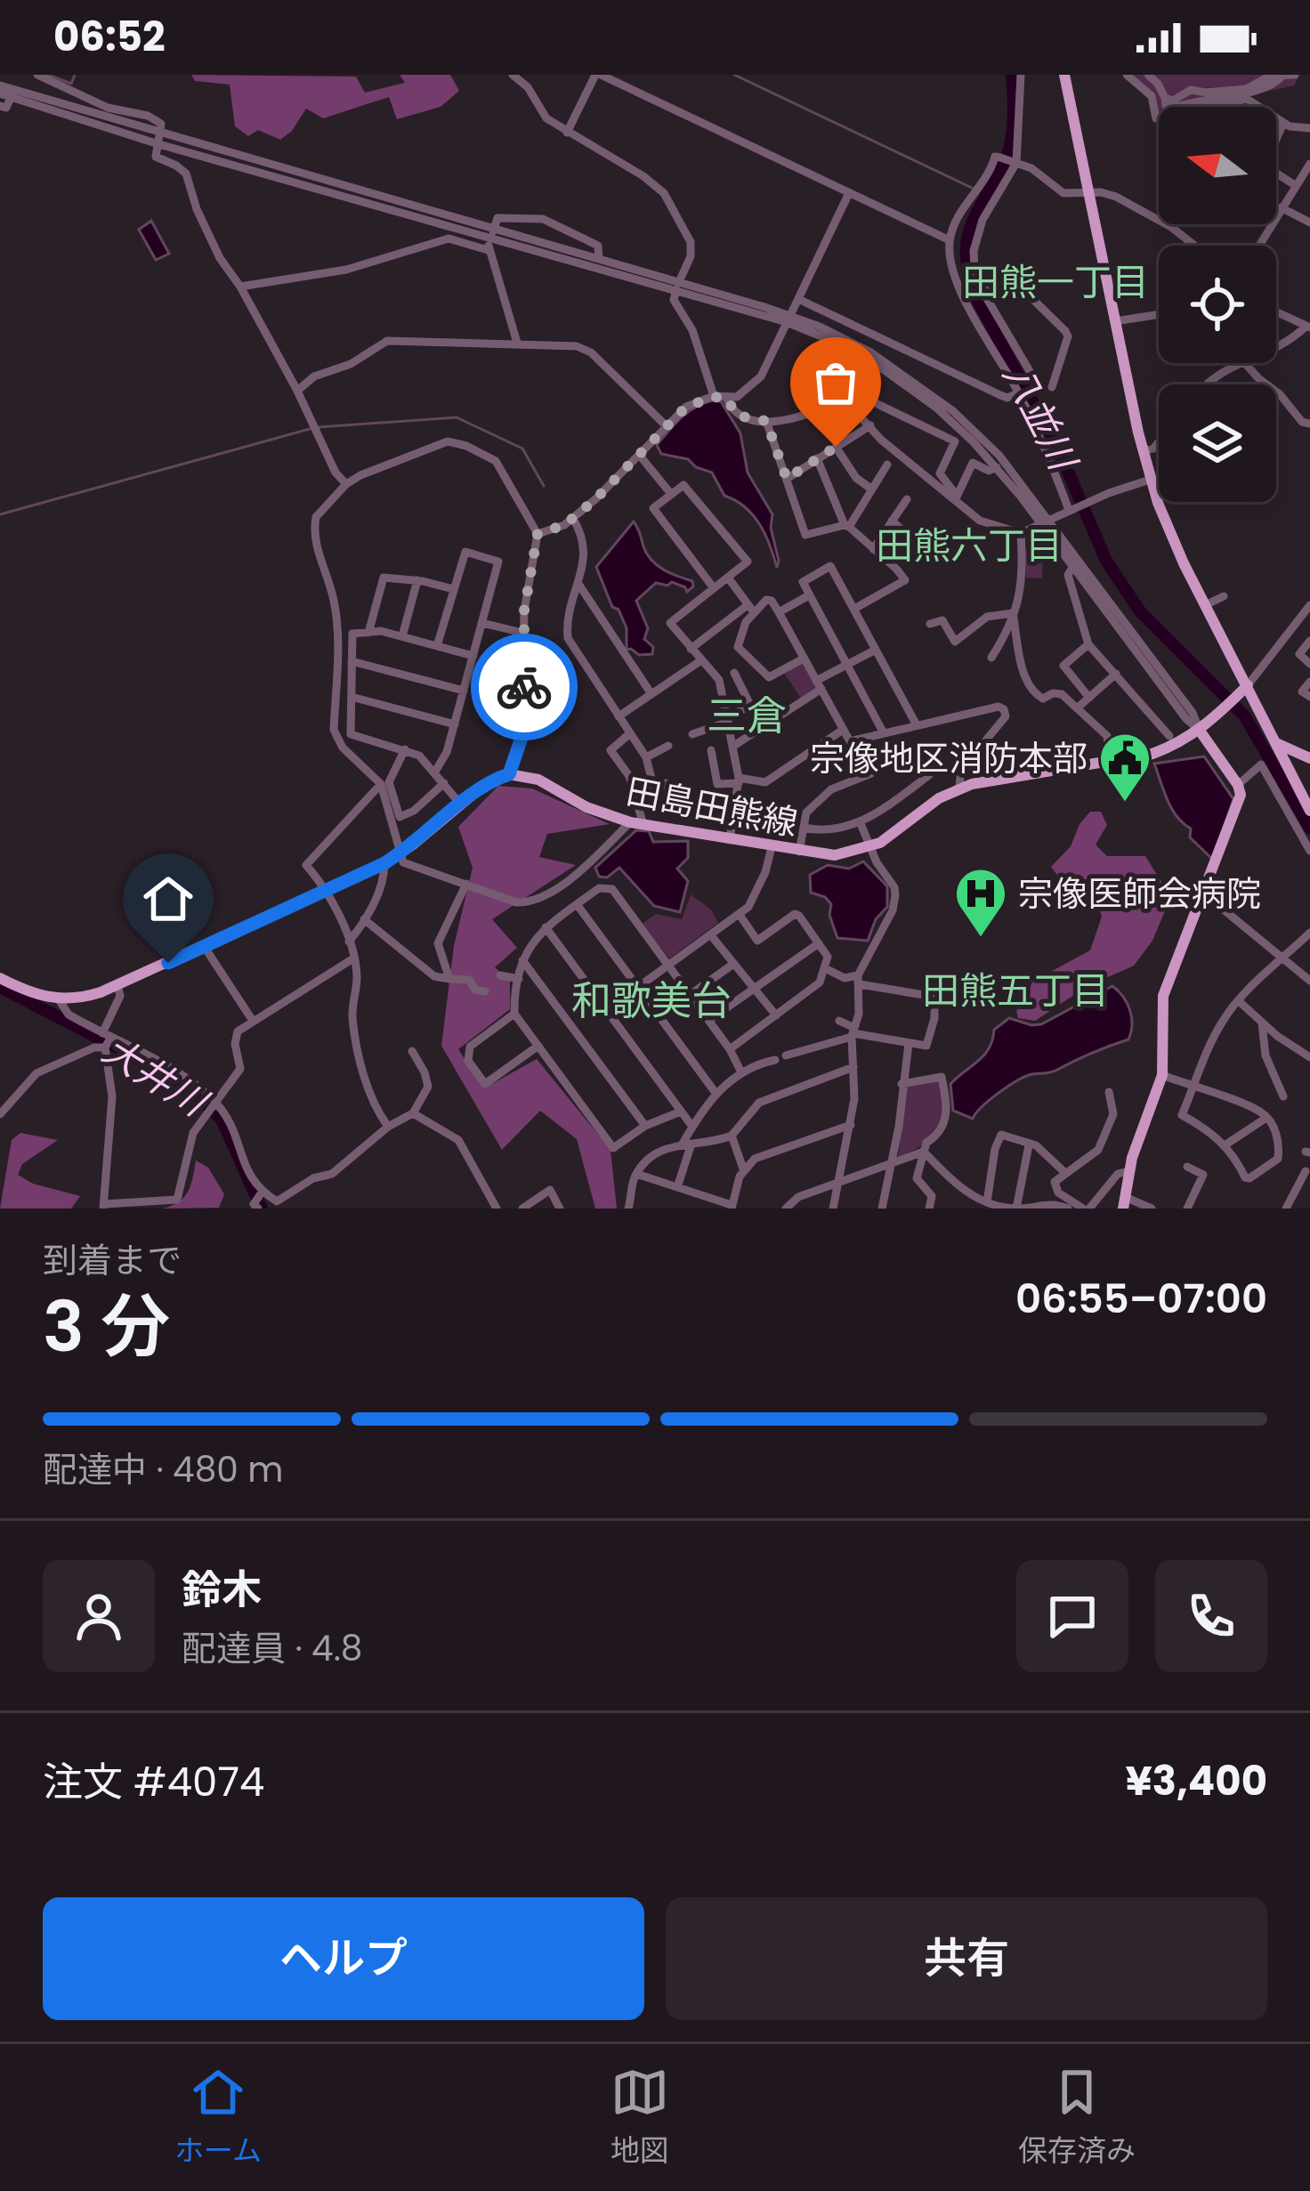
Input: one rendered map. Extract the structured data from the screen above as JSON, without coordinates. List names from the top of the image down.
{
  "streets": {
    "main road": ["田島田熊線"]
  },
  "districts": [
    "田熊一丁目",
    "田熊六丁目",
    "三倉",
    "田熊五丁目",
    "和歌美台"
  ],
  "water": ["八並川", "大井川"],
  "places": {
    "public building": ["宗像地区消防本部"],
    "hospital": ["宗像医師会病院"]
  },
  "north": "left",
  "page": {
    "status": "06:52",
    "heading": ["3 分", "到着まで", "06:55–07:00"],
    "panel": [
      "鈴木",
      "配達員 · 4.8",
      "注文 #4074",
      "¥3,400"
    ],
    "bar": "配達中 · 480 m",
    "buttons": ["ヘルプ", "共有"],
    "tabs": ["ホーム", "地図", "保存済み"]
  }
}
